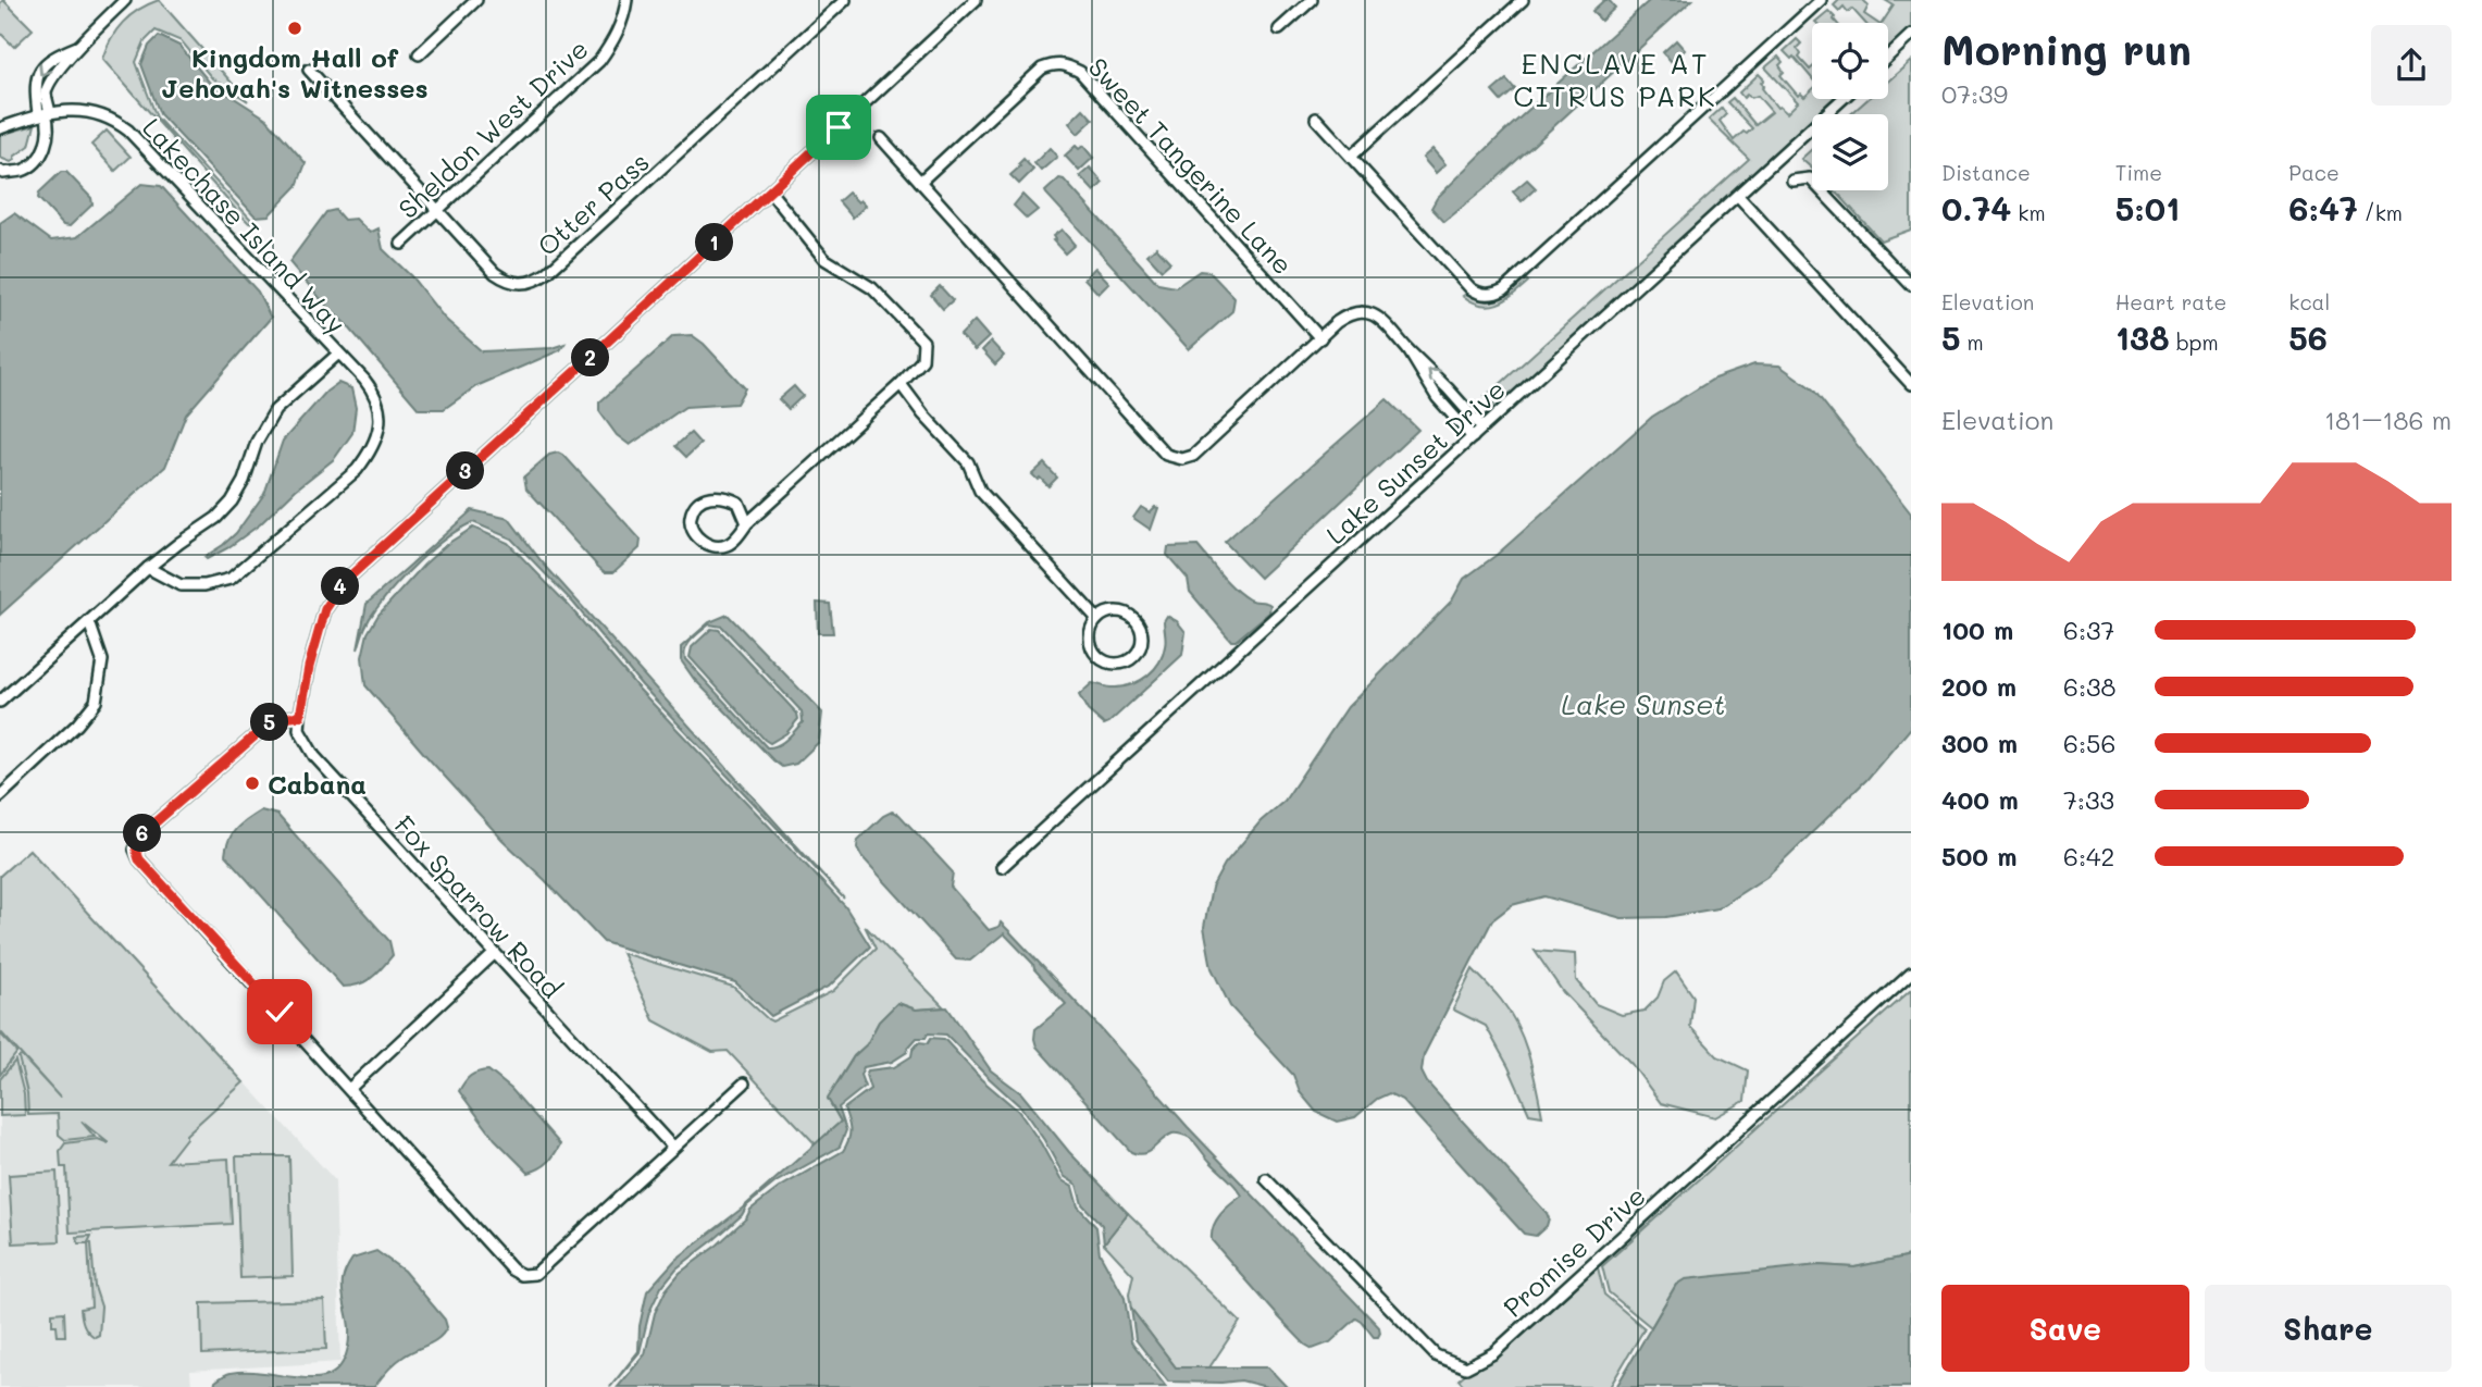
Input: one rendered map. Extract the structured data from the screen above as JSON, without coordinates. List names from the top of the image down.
{
  "streets": {
    "street": [
      "Sheldon West Drive",
      "Sweet Tangerine Lane",
      "Otter Pass",
      "Lakechase Island Way",
      "Lake Sunset Drive",
      "Fox Sparrow Road",
      "Promise Drive"
    ]
  },
  "crossings": [
    ["Sheldon West Drive", "Otter Pass"]
  ],
  "districts": ["ENCLAVE AT CITRUS PARK"],
  "water": ["Lake Sunset"],
  "places": ["Kingdom Hall of Jehovah's Witnesses", "Cabana"],
  "page": {
    "heading": ["Morning run", "07:39"],
    "stats": [
      ["Distance", "0.74 km"],
      ["Time", "5:01"],
      ["Pace", "6:47 /km"],
      ["Elevation", "5 m"],
      ["Heart rate", "138 bpm"],
      ["kcal", "56"]
    ],
    "pins": [
      "1",
      "2",
      "3",
      "4",
      "5",
      "6"
    ],
    "chart": ["Elevation", "181–186 m"],
    "list": [
      {
        "name": "100 m",
        "note": "6:37"
      },
      {
        "name": "200 m",
        "note": "6:38"
      },
      {
        "name": "300 m",
        "note": "6:56"
      },
      {
        "name": "400 m",
        "note": "7:33"
      },
      {
        "name": "500 m",
        "note": "6:42"
      }
    ],
    "buttons": ["Save", "Share"]
  }
}
